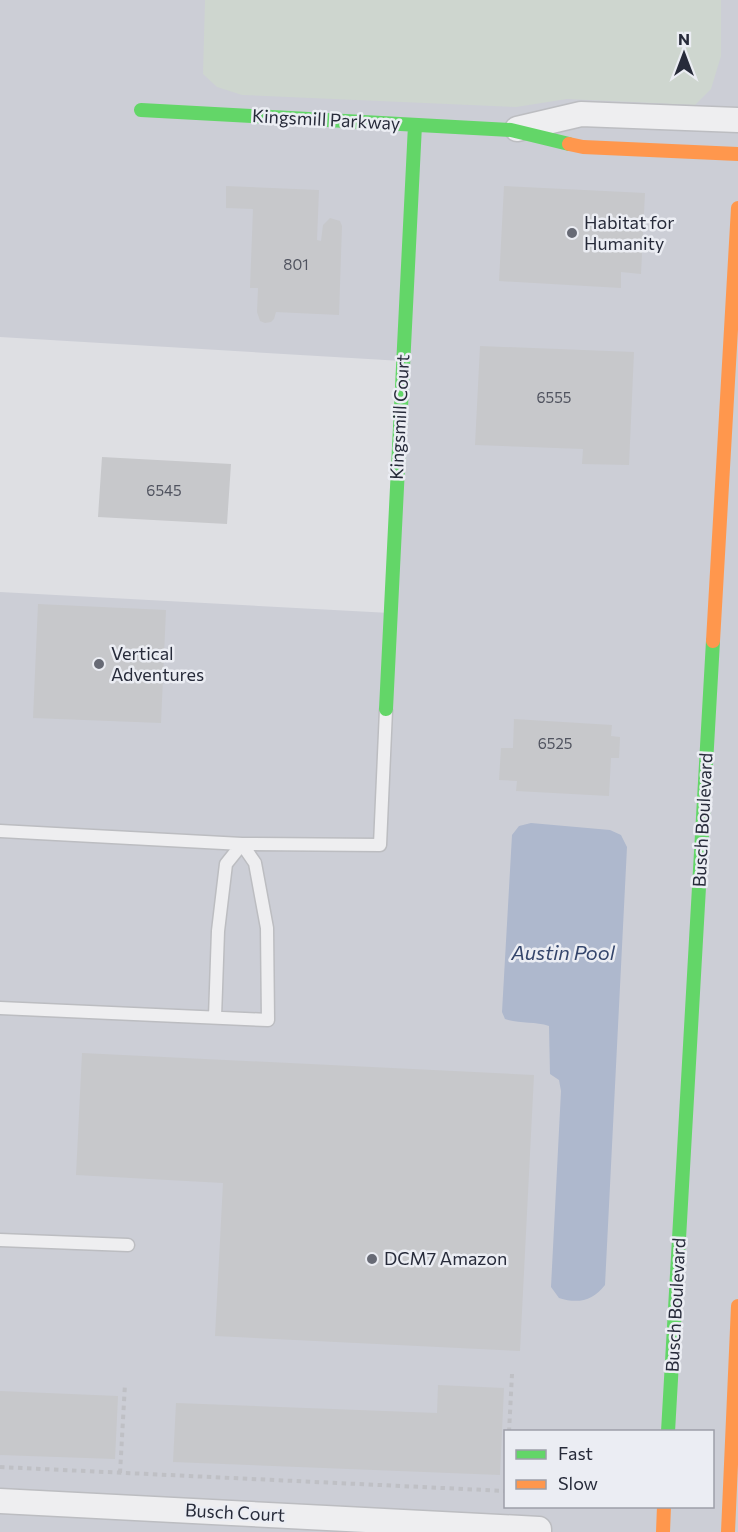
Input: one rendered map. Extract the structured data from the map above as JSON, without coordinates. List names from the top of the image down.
{
  "streets": {
    "main road": ["Kingsmill Parkway", "Kingsmill Court", "Busch Boulevard"],
    "street": ["Busch Court"]
  },
  "crossings": [
    ["Kingsmill Parkway", "Kingsmill Court"]
  ],
  "water": ["Austin Pool"],
  "places": ["Habitat for Humanity", "Vertical Adventures", "DCM7 Amazon"],
  "house_numbers": [
    "801",
    "6555",
    "6545",
    "6525"
  ],
  "legend": ["Fast", "Slow"],
  "north": "top"
}
